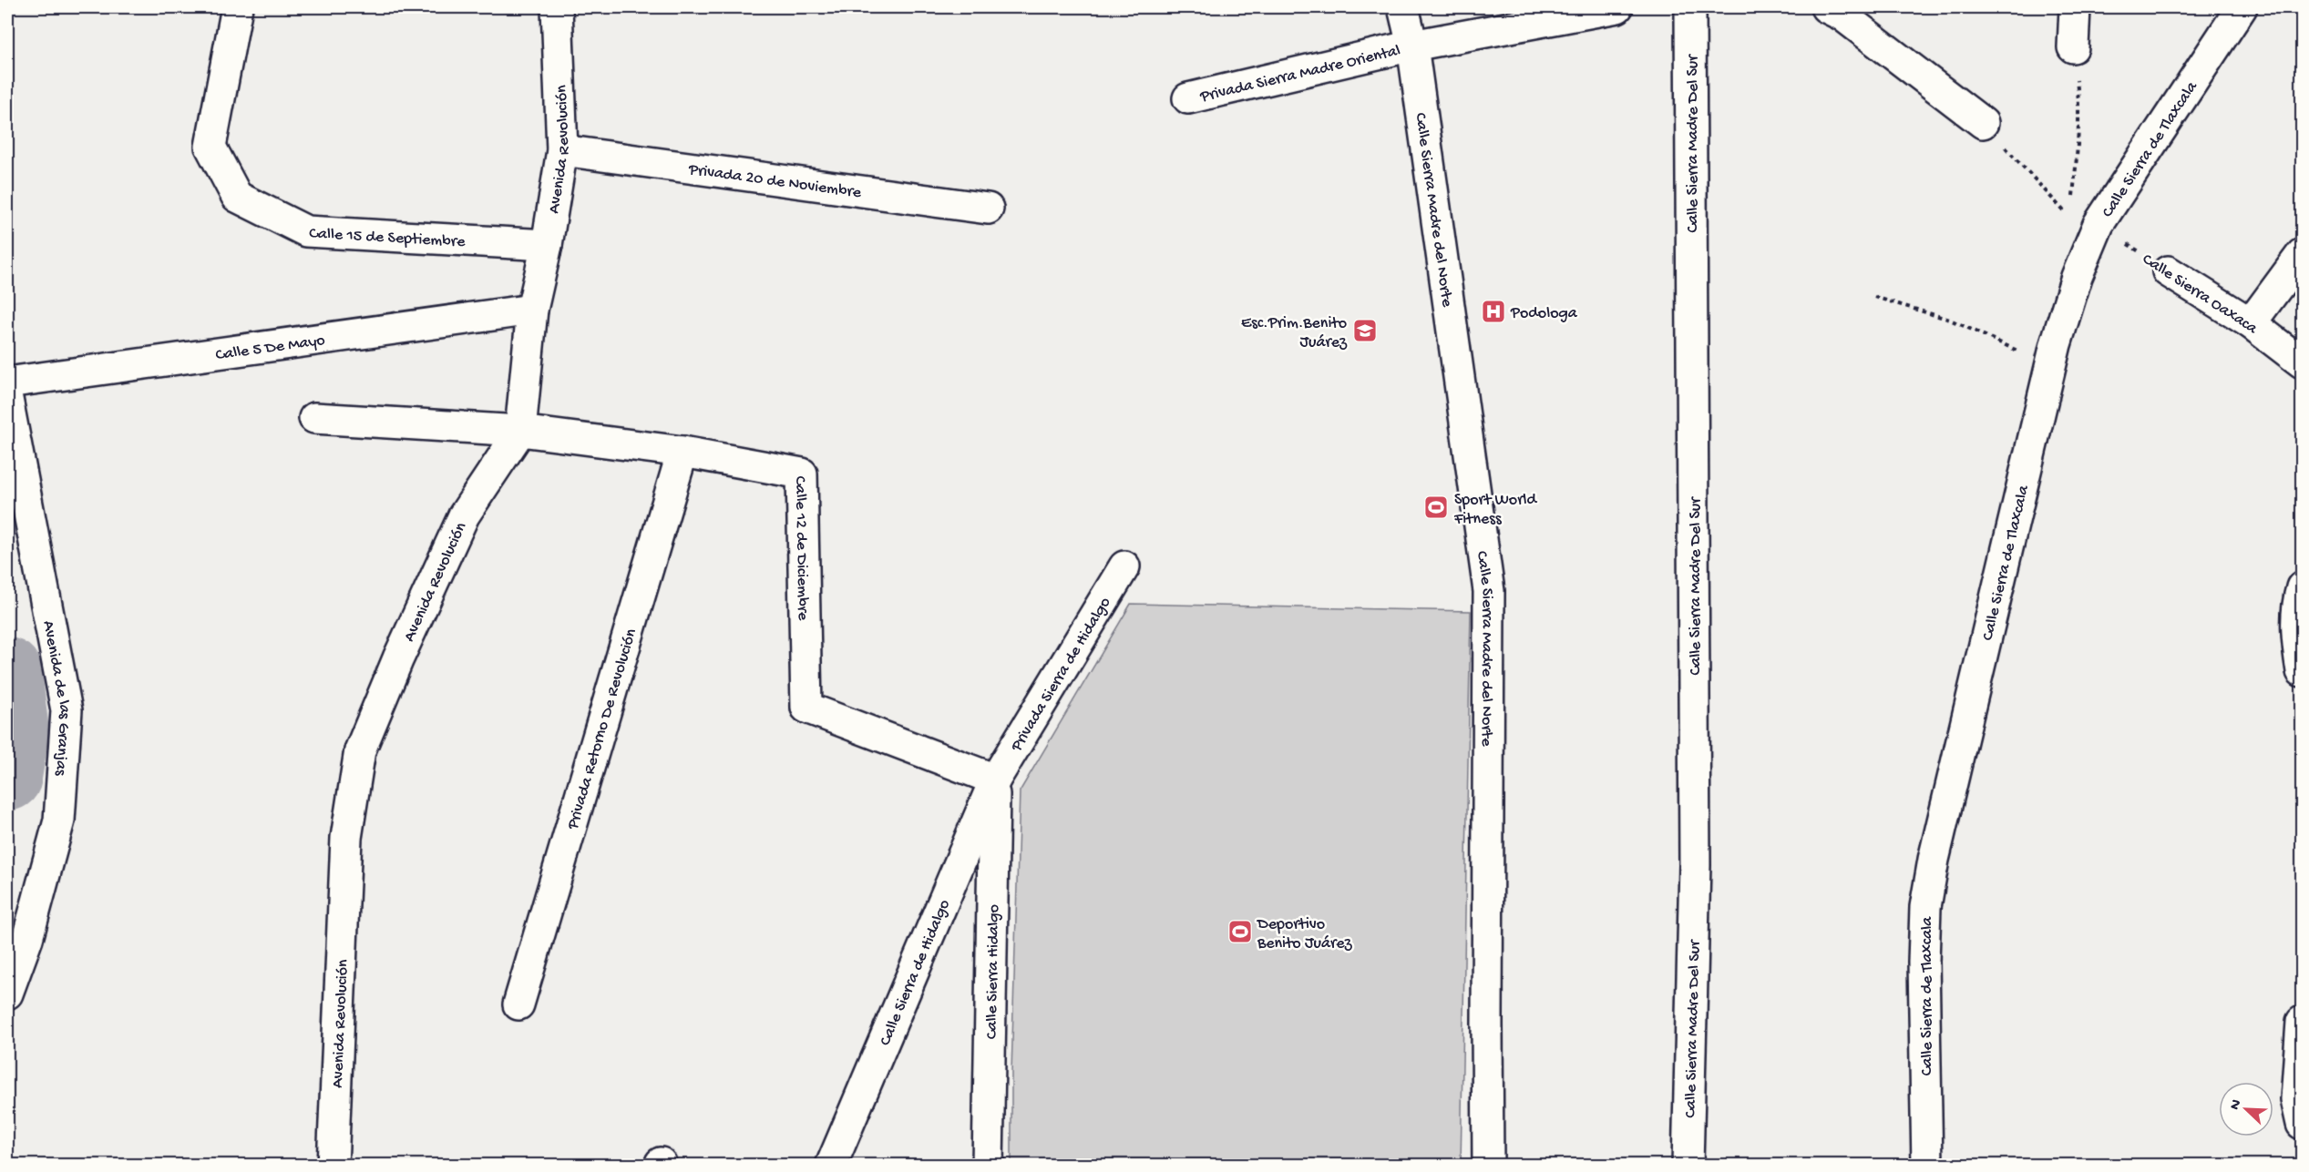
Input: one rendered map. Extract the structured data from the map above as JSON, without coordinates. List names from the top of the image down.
{
  "streets": {
    "street": [
      "Privada Sierra Madre Oriental",
      "Calle Sierra Madre Del Sur",
      "Avenida Revolución",
      "Calle Sierra de Tlaxcala",
      "Privada 20 de Noviembre",
      "Calle Sierra Madre del Norte",
      "Calle 15 de Septiembre",
      "Calle Sierra Oaxaca",
      "Calle 5 De Mayo",
      "Calle 12 de Diciembre",
      "Privada Sierra de Hidalgo",
      "Avenida de las Granjas",
      "Privada Retorno De Revolución",
      "Calle Sierra de Hidalgo",
      "Calle Sierra Hidalgo"
    ]
  },
  "crossings": [
    ["Privada Sierra Madre Oriental", "Calle Sierra Madre del Norte"],
    ["Avenida Revolución", "Privada 20 de Noviembre"],
    ["Avenida Revolución", "Calle 15 de Septiembre"],
    ["Avenida Revolución", "Calle 5 De Mayo"],
    ["Avenida Revolución", "Calle 12 de Diciembre"],
    ["Calle Sierra de Tlaxcala", "Calle Sierra Oaxaca"],
    ["Calle 12 de Diciembre", "Privada Sierra de Hidalgo"],
    ["Calle 12 de Diciembre", "Privada Retorno De Revolución"],
    ["Calle 12 de Diciembre", "Calle Sierra de Hidalgo"],
    ["Calle 12 de Diciembre", "Calle Sierra Hidalgo"],
    ["Privada Sierra de Hidalgo", "Calle Sierra de Hidalgo"],
    ["Privada Sierra de Hidalgo", "Calle Sierra Hidalgo"],
    ["Calle Sierra de Hidalgo", "Calle Sierra Hidalgo"]
  ],
  "places": {
    "hospital": ["Podologa"],
    "school or university": ["Esc.Prim.Benito Juárez"],
    "sports": ["Sport World Fitness", "Deportivo Benito Juárez"]
  },
  "north": "top left"
}
